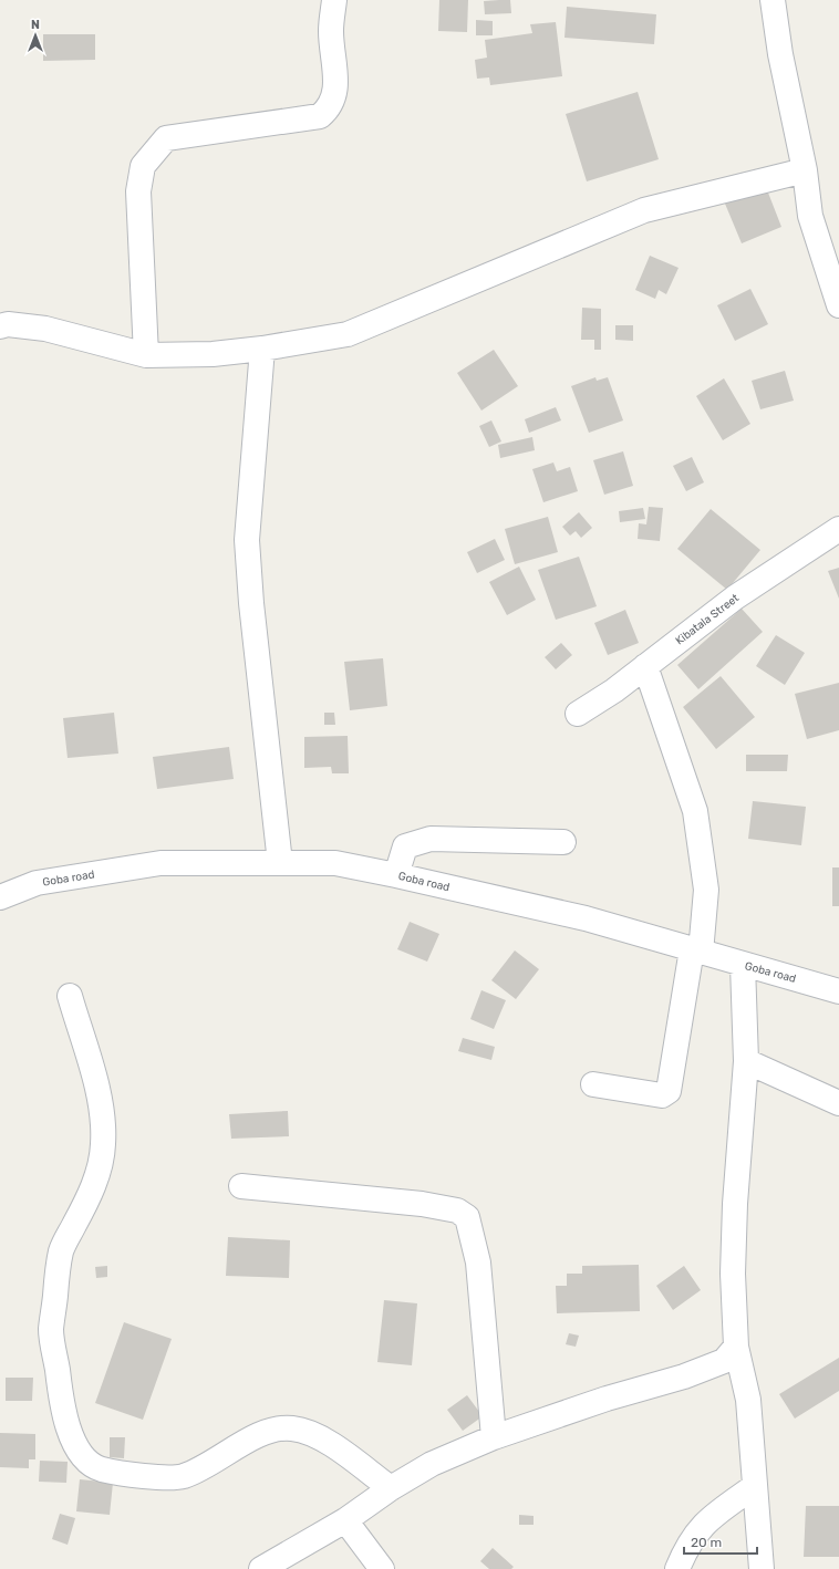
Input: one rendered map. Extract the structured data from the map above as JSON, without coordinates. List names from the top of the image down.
{
  "streets": {
    "street": ["Kibatala Street", "Goba road"]
  },
  "scale_bar": "20 m",
  "north": "top"
}
